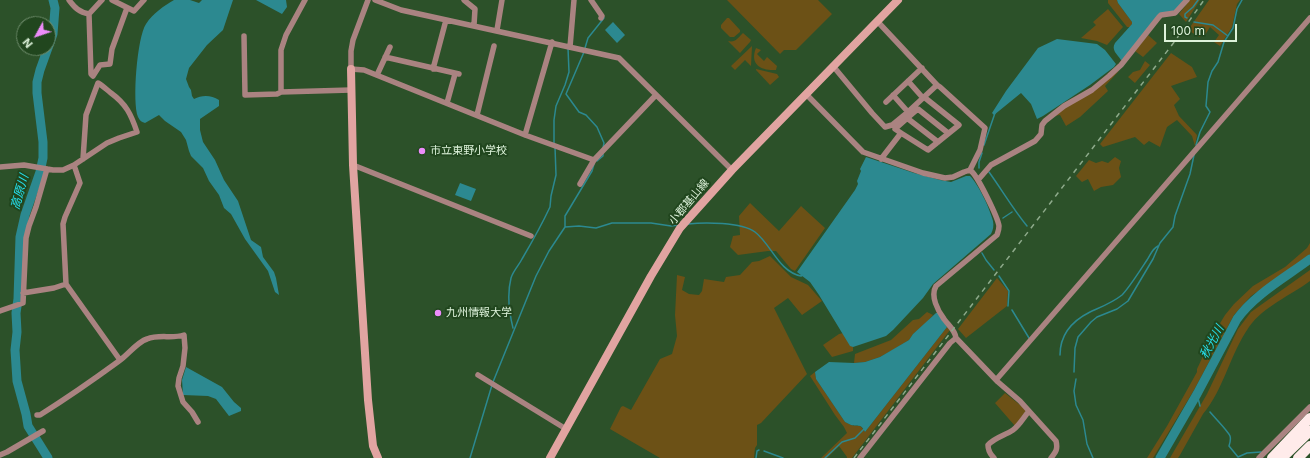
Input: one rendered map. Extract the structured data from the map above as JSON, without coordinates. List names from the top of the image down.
{
  "streets": {
    "main road": ["小郡基山線"]
  },
  "water": ["高原川", "秋光川"],
  "places": ["市立東野小学校", "九州情報大学"],
  "scale_bar": "100 m",
  "north": "bottom left"
}
